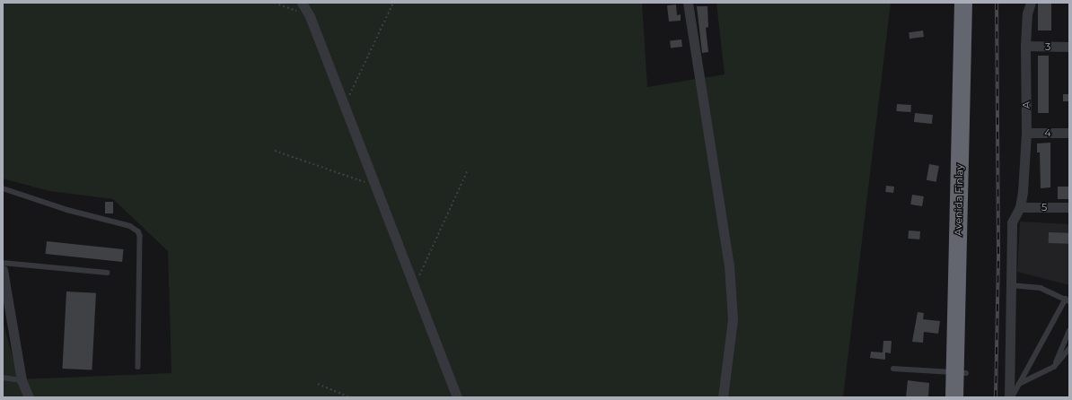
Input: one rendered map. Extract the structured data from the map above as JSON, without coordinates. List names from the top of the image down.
{
  "streets": {
    "highway": ["Avenida Finlay"],
    "street": [
      "3",
      "A",
      "4",
      "5"
    ]
  },
  "crossings": [
    ["3", "A"],
    ["A", "4"],
    ["A", "5"]
  ]
}
